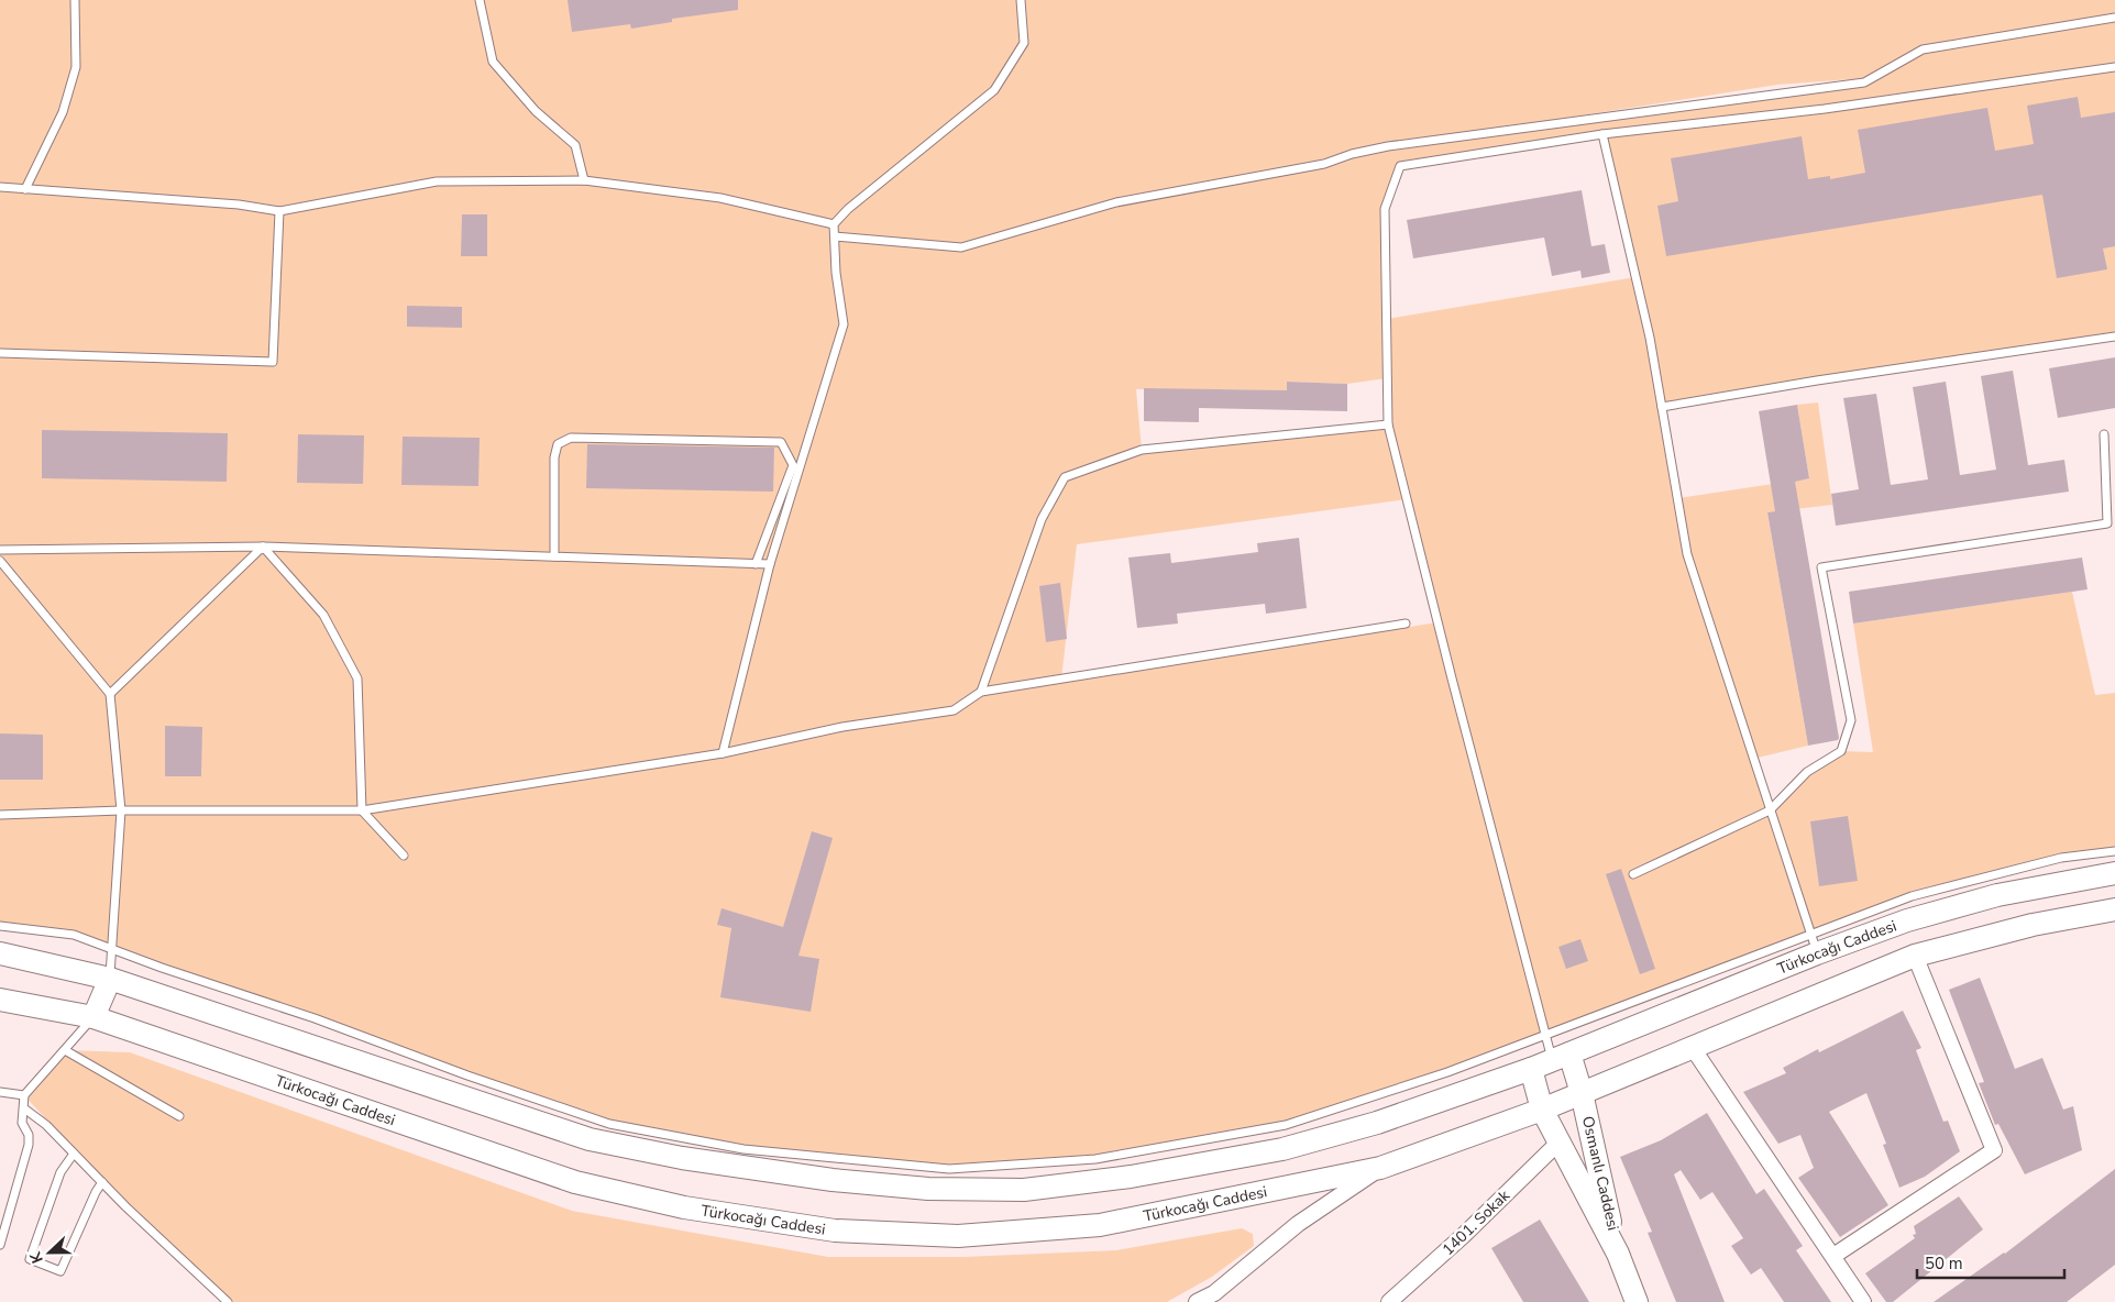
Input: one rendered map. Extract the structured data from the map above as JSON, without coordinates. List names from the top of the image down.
{
  "streets": {
    "main road": ["Türkocağı Caddesi", "Osmanlı Caddesi"],
    "street": ["1401. Sokak"]
  },
  "crossings": [
    ["Türkocağı Caddesi", "Osmanlı Caddesi"],
    ["Osmanlı Caddesi", "1401. Sokak"]
  ],
  "scale_bar": "50 m",
  "north": "left"
}
